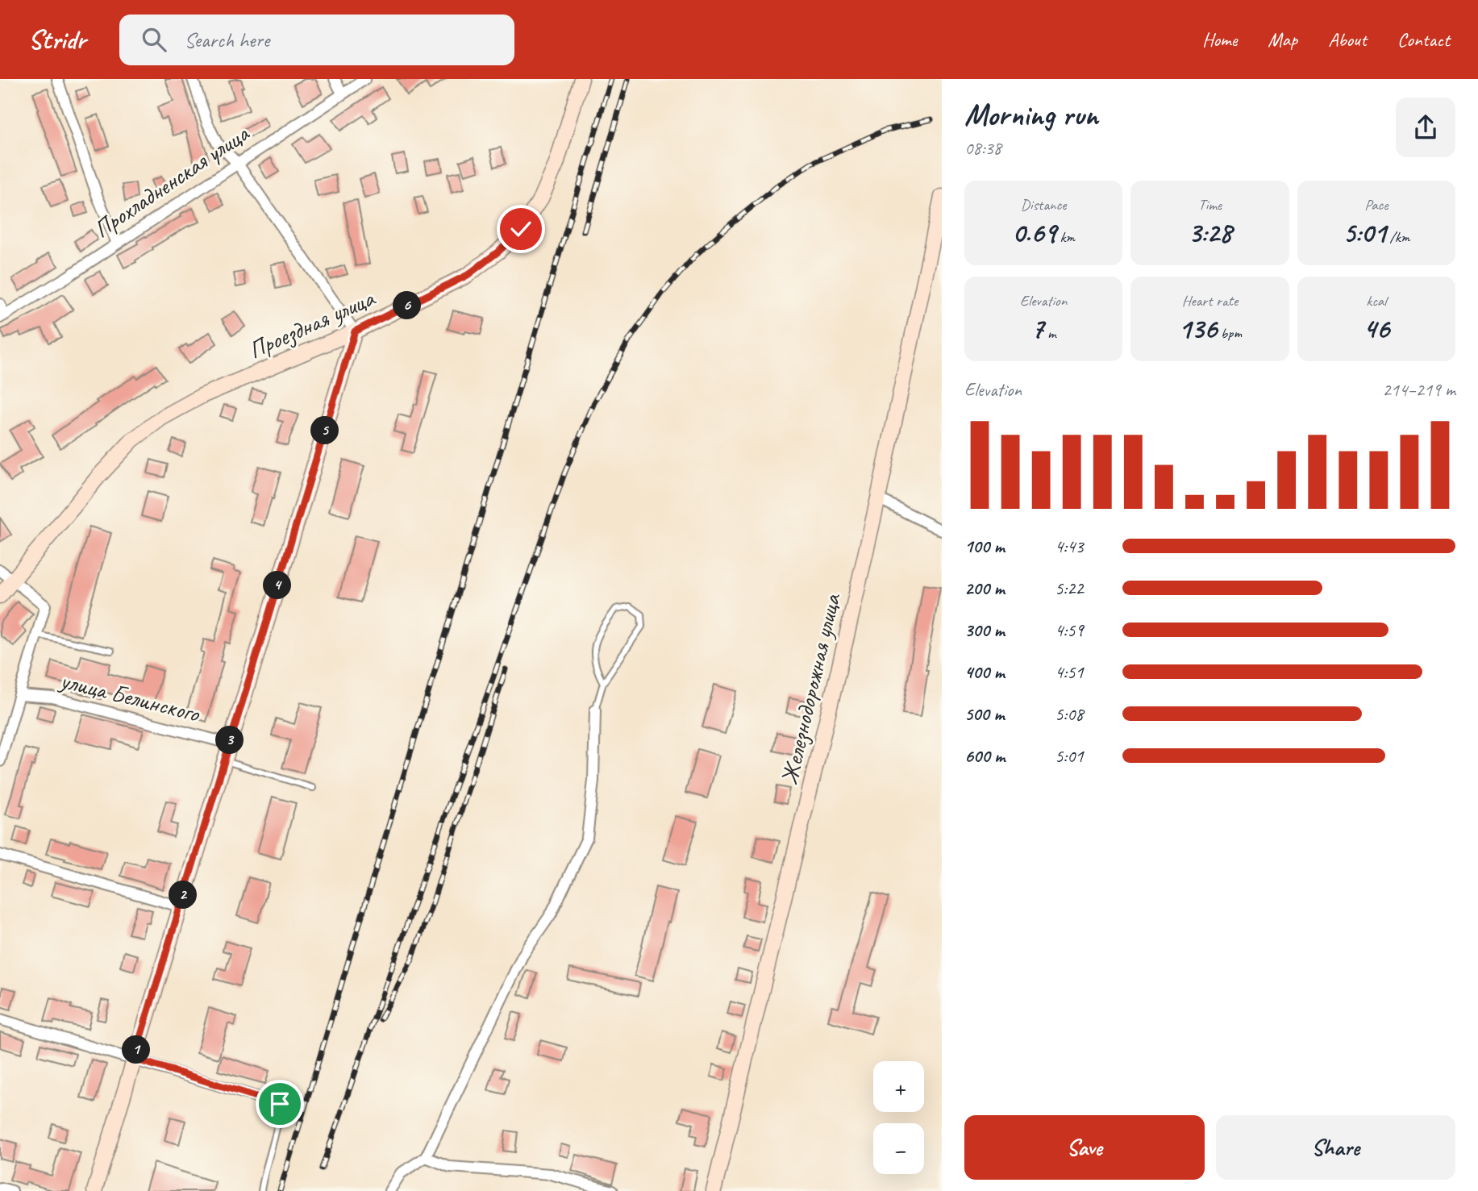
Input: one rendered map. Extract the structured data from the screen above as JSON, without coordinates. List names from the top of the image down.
{
  "streets": {
    "street": [
      "Прохладненская улица",
      "Проездная улица",
      "Железнодорожная улица",
      "улица Белинского"
    ]
  },
  "page": {
    "header": "Stridr",
    "search": "Search here",
    "nav": [
      "Home",
      "Map",
      "About",
      "Contact"
    ],
    "heading": ["Morning run", "08:38"],
    "stats": [
      ["Distance", "0.69 km"],
      ["Time", "3:28"],
      ["Pace", "5:01 /km"],
      ["Elevation", "7 m"],
      ["Heart rate", "136 bpm"],
      ["kcal", "46"]
    ],
    "pins": [
      "6",
      "5",
      "4",
      "3",
      "2",
      "1"
    ],
    "chart": ["Elevation", "214–219 m"],
    "list": [
      {
        "name": "100 m",
        "note": "4:43"
      },
      {
        "name": "200 m",
        "note": "5:22"
      },
      {
        "name": "300 m",
        "note": "4:59"
      },
      {
        "name": "400 m",
        "note": "4:51"
      },
      {
        "name": "500 m",
        "note": "5:08"
      },
      {
        "name": "600 m",
        "note": "5:01"
      }
    ],
    "map_buttons": ["+", "−"],
    "buttons": ["Save", "Share"]
  }
}
